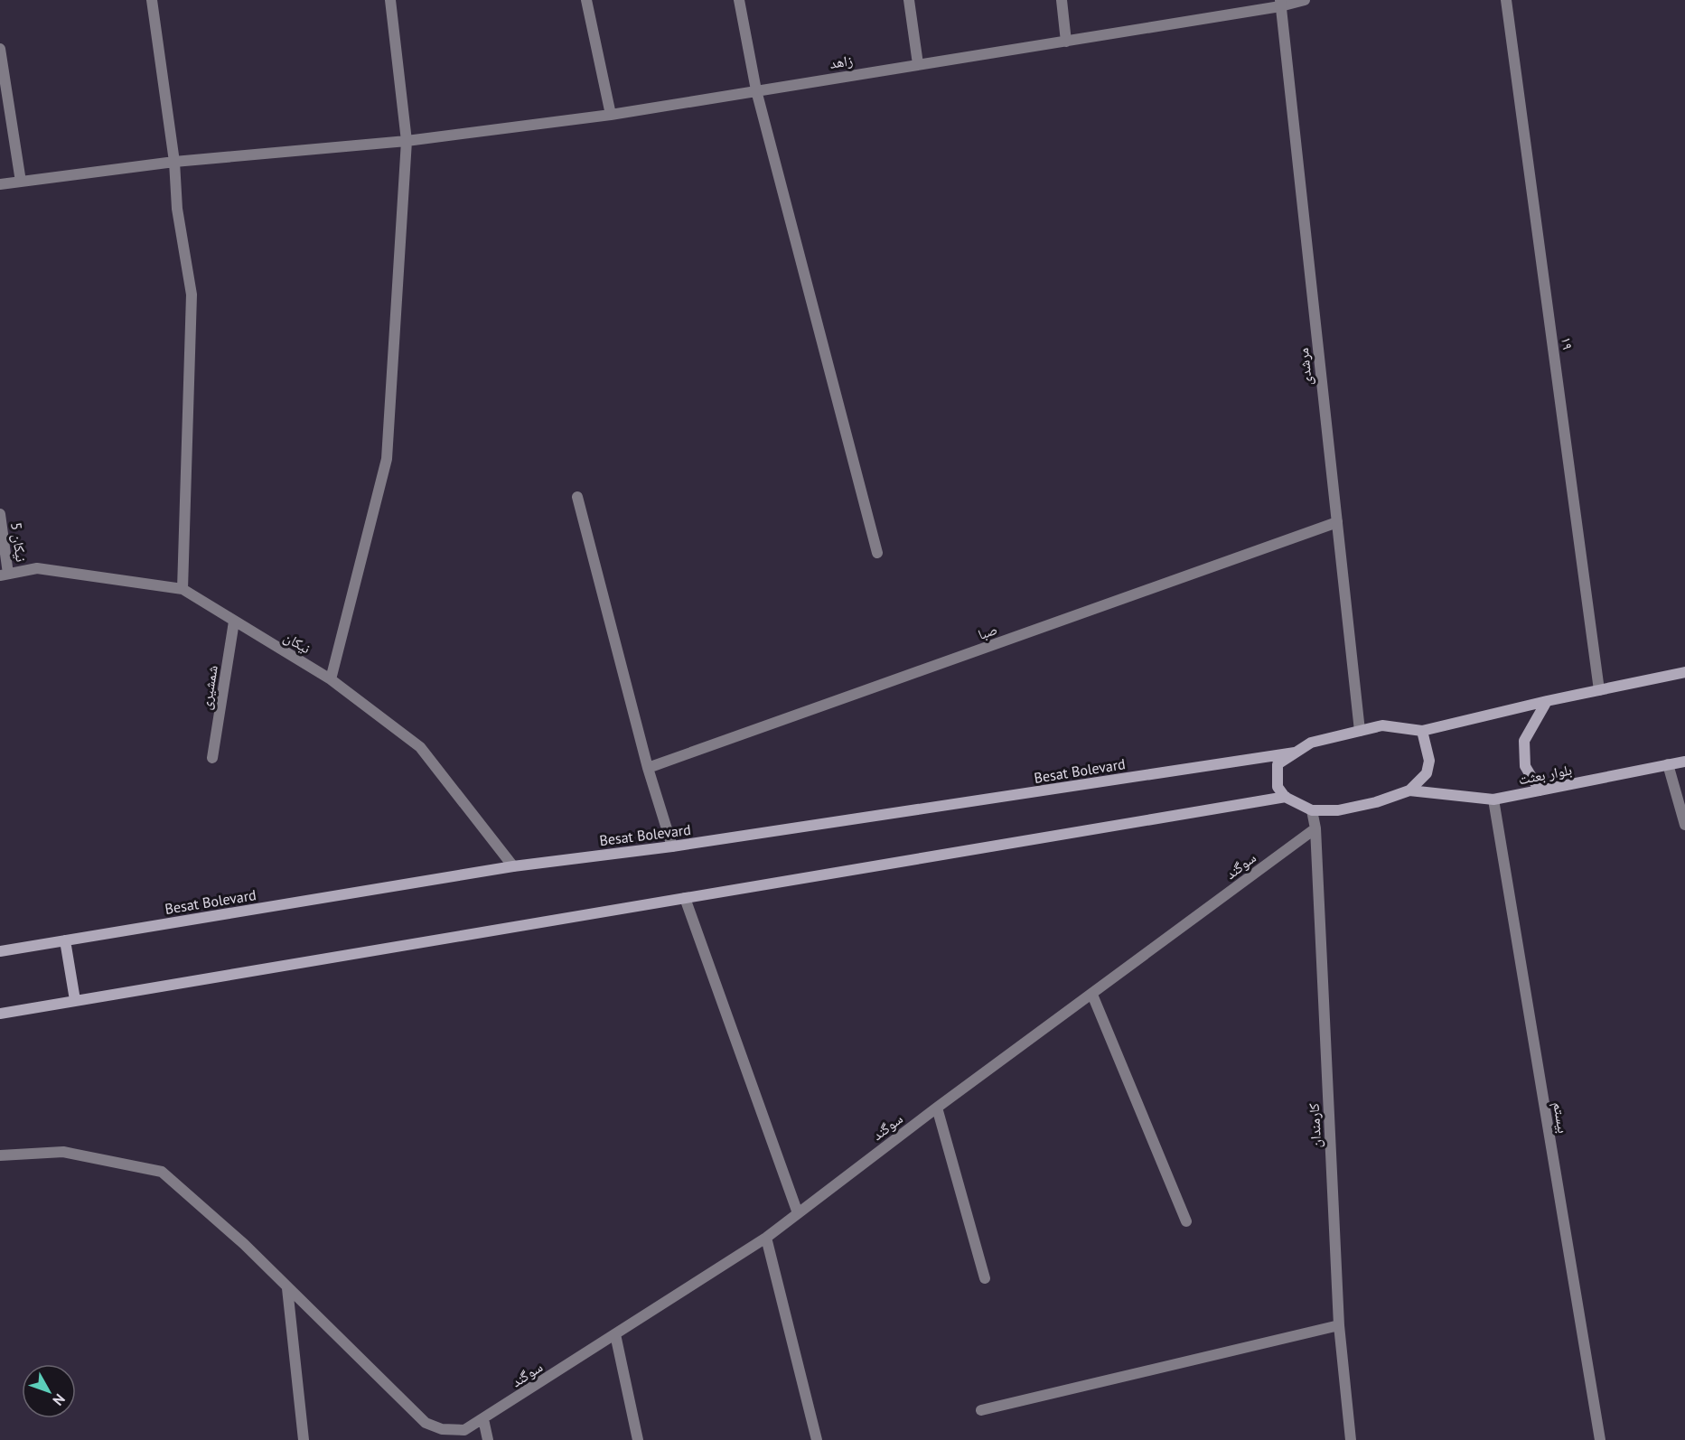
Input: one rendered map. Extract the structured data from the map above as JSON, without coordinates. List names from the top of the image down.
{
  "streets": {
    "main road": ["Besat Bolevard", "بلوار بعثت"],
    "street": [
      "زاهد",
      "۱۹",
      "مرشدی",
      "نیکان 5",
      "صبا",
      "نیکان",
      "شمشیری",
      "سوگند",
      "بیستم",
      "کارمندان"
    ]
  },
  "crossings": [
    ["زاهد", "مرشدی"],
    ["مرشدی", "صبا"],
    ["نیکان 5", "نیکان"],
    ["نیکان", "شمشیری"],
    ["نیکان", "Besat Bolevard"],
    ["بلوار بعثت", "بیستم"],
    ["سوگند", "کارمندان"]
  ],
  "north": "bottom right"
}
